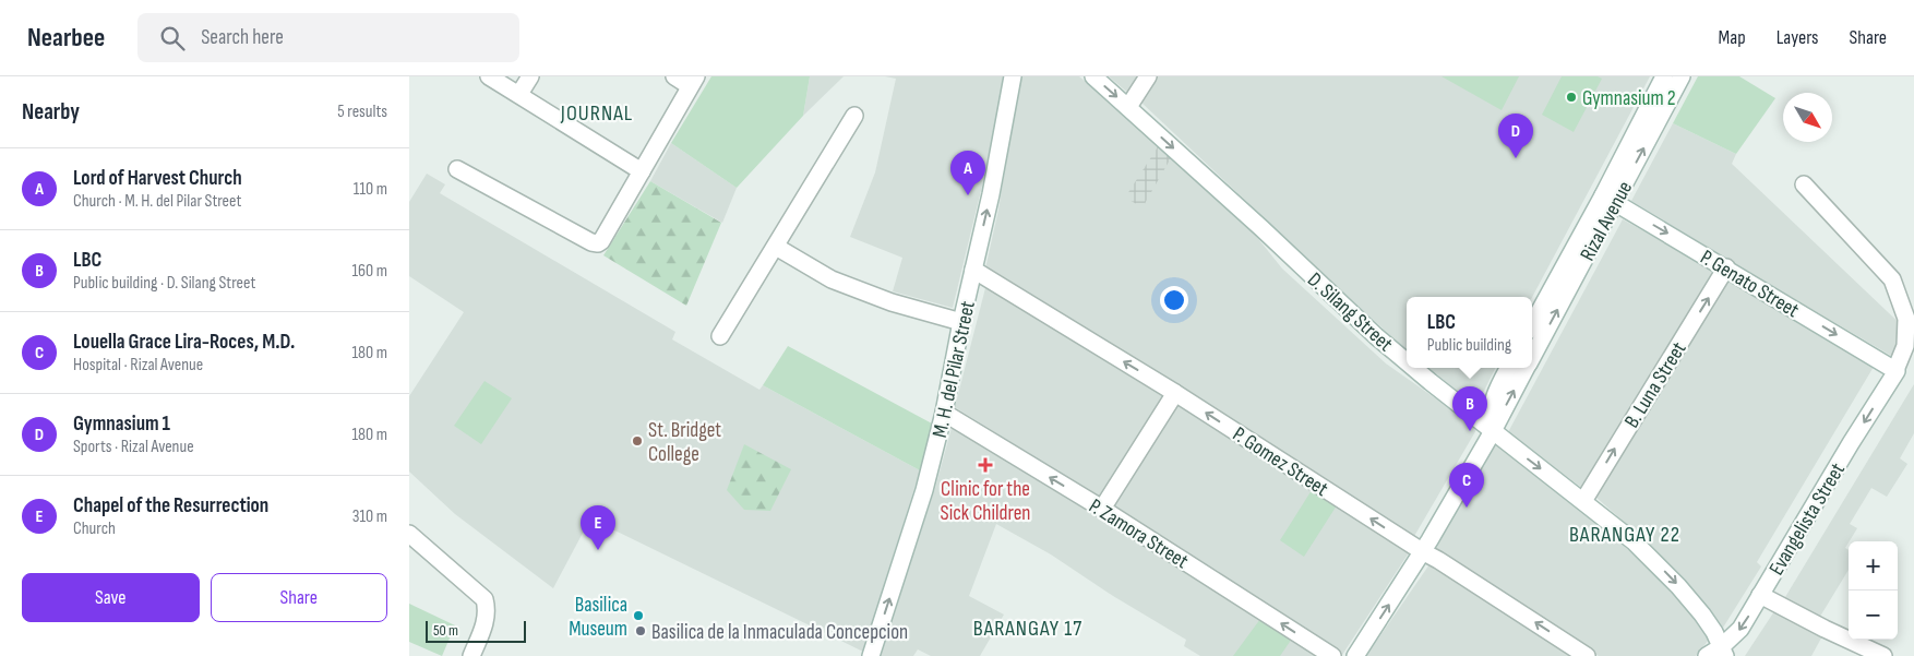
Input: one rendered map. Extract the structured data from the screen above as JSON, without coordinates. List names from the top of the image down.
{
  "streets": {
    "street": [
      "Rizal Avenue",
      "P. Genato Street",
      "D. Silang Street",
      "M. H. del Pilar Street",
      "B. Luna Street",
      "P. Gomez Street",
      "Evangelista Street",
      "P. Zamora Street"
    ]
  },
  "crossings": [
    ["Rizal Avenue", "P. Genato Street"],
    ["Rizal Avenue", "D. Silang Street"],
    ["Rizal Avenue", "P. Gomez Street"],
    ["P. Genato Street", "B. Luna Street"],
    ["P. Genato Street", "Evangelista Street"],
    ["D. Silang Street", "B. Luna Street"],
    ["D. Silang Street", "Evangelista Street"],
    ["M. H. del Pilar Street", "P. Gomez Street"],
    ["M. H. del Pilar Street", "P. Zamora Street"]
  ],
  "one_way": [
    "P. Genato Street",
    "D. Silang Street",
    "M. H. del Pilar Street",
    "B. Luna Street",
    "P. Gomez Street",
    "Evangelista Street",
    "P. Zamora Street"
  ],
  "districts": ["JOURNAL", "BARANGAY 22", "BARANGAY 17"],
  "places": {
    "other": [
      "Gymnasium 2",
      "St. Bridget College",
      "Basilica Museum",
      "Basilica de la Inmaculada Concepcion"
    ],
    "health": ["Clinic for the Sick Children"]
  },
  "scale_bar": "50 m",
  "north": "bottom right",
  "page": {
    "header": "Nearbee",
    "search": "Search here",
    "nav": ["Map", "Layers", "Share"],
    "heading": ["Nearby", "5 results"],
    "pins": [
      "D",
      "A",
      "B",
      "C",
      "E"
    ],
    "list": [
      {
        "mark": "A",
        "name": "Lord of Harvest Church",
        "note": "Church · M. H. del Pilar Street",
        "value": "110 m"
      },
      {
        "mark": "B",
        "name": "LBC",
        "note": "Public building · D. Silang Street",
        "value": "160 m"
      },
      {
        "mark": "C",
        "name": "Louella Grace Lira-Roces, M.D.",
        "note": "Hospital · Rizal Avenue",
        "value": "180 m"
      },
      {
        "mark": "D",
        "name": "Gymnasium 1",
        "note": "Sports · Rizal Avenue",
        "value": "180 m"
      },
      {
        "mark": "E",
        "name": "Chapel of the Resurrection",
        "note": "Church",
        "value": "310 m"
      }
    ],
    "popup": ["LBC", "Public building"],
    "map_buttons": ["+", "−"],
    "buttons": ["Save", "Share"],
    "scale": "50 m"
  }
}
